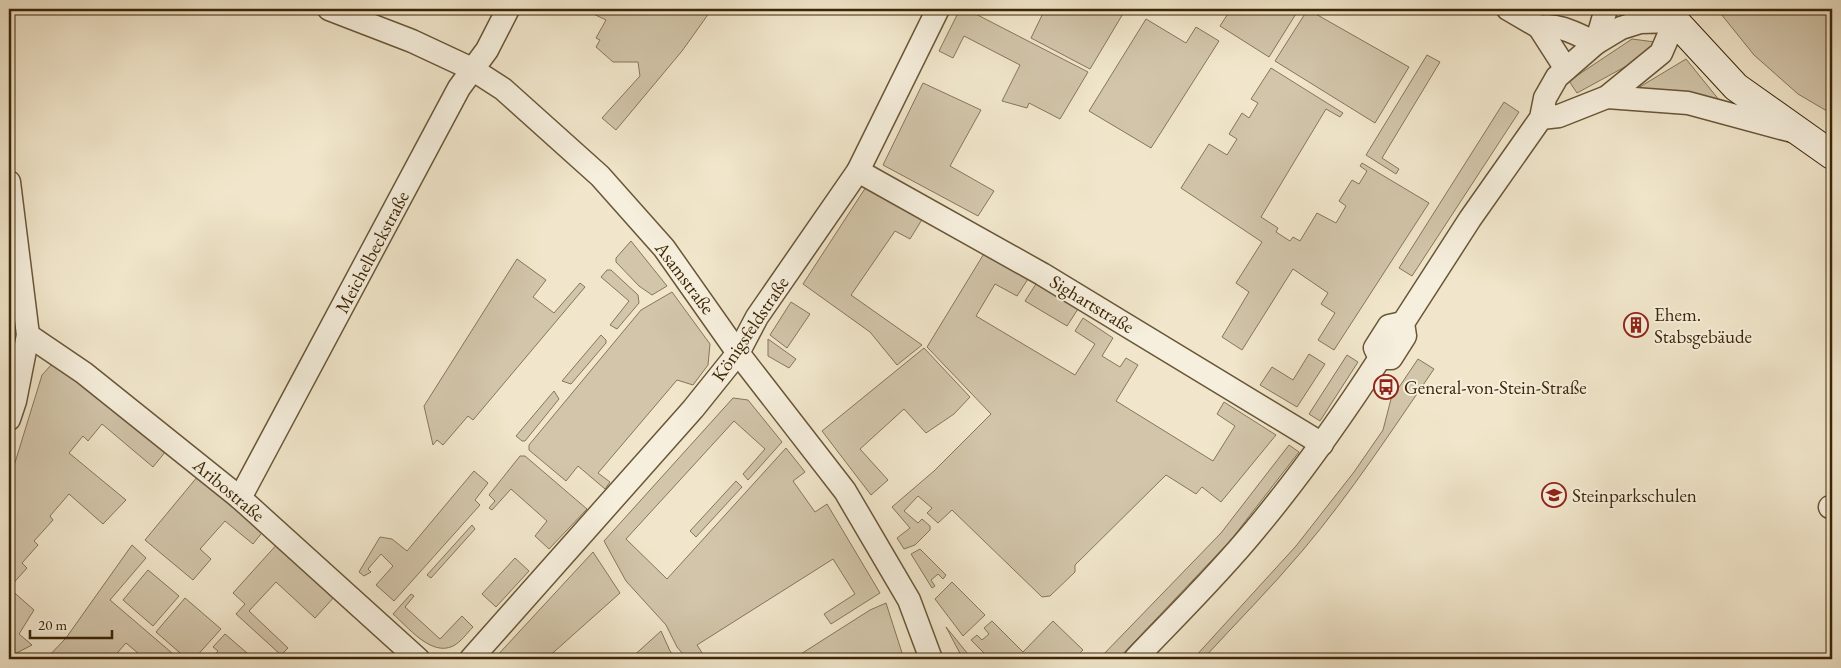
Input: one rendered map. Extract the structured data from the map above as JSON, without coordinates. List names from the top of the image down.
{
  "streets": {
    "street": [
      "Meichelbeckstraße",
      "Asamstraße",
      "Sighartstraße",
      "Königsfeldstraße",
      "Aribostraße"
    ]
  },
  "crossings": [
    ["Meichelbeckstraße", "Asamstraße"],
    ["Meichelbeckstraße", "Aribostraße"],
    ["Asamstraße", "Königsfeldstraße"],
    ["Sighartstraße", "Königsfeldstraße"]
  ],
  "places": {
    "building": ["Ehem. Stabsgebäude"],
    "bus stop": ["General-von-Stein-Straße"],
    "school or university": ["Steinparkschulen"]
  },
  "scale_bar": "20 m"
}
